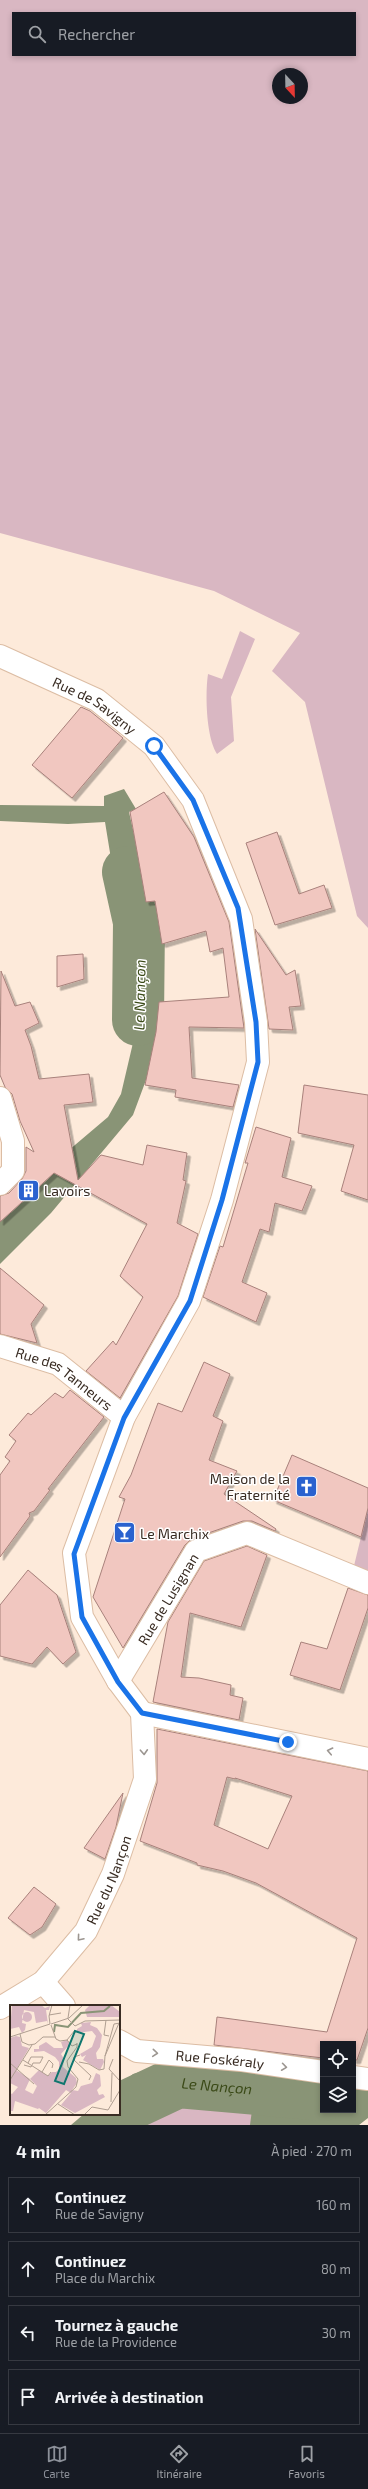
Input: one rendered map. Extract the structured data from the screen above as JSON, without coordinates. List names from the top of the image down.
{
  "streets": {
    "street": [
      "Rue de Savigny",
      "Rue des Tanneurs",
      "Rue de Lusignan",
      "Rue du Nançon",
      "Rue Foskéraly"
    ]
  },
  "crossings": [
    ["Rue de Savigny", "Rue des Tanneurs"],
    ["Rue de Savigny", "Rue de Lusignan"],
    ["Rue de Savigny", "Rue du Nançon"]
  ],
  "one_way": ["Rue du Nançon", "Rue Foskéraly"],
  "water": ["Le Nançon"],
  "places": {
    "building": ["Lavoirs"],
    "church": ["Maison de la Fraternité"],
    "bar": ["Le Marchix"]
  },
  "north": "bottom",
  "page": {
    "search": "Rechercher",
    "heading": ["4 min", "À pied · 270 m"],
    "list": [
      ["Continuez", "Rue de Savigny", "160 m"],
      ["Continuez", "Place du Marchix", "80 m"],
      ["Tournez à gauche", "Rue de la Providence", "30 m"],
      "Arrivée à destination"
    ],
    "nav": ["Carte", "Itinéraire", "Favoris"]
  }
}
